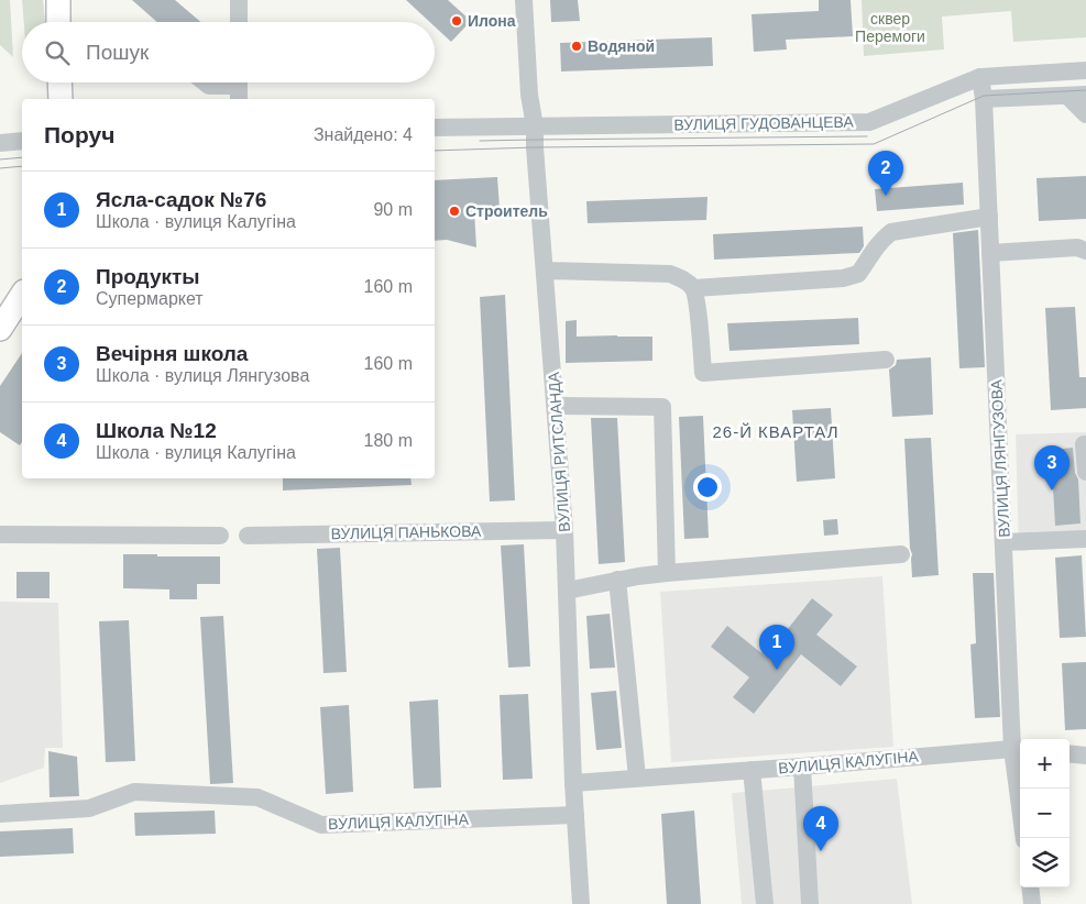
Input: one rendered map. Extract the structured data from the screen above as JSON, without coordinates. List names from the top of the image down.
{
  "streets": {
    "street": [
      "ВУЛИЦЯ ГУДОВАНЦЕВА",
      "ВУЛИЦЯ РИТСЛАНДА",
      "ВУЛИЦЯ ЛЯНГУЗОВА",
      "ВУЛИЦЯ ПАНЬКОВА",
      "ВУЛИЦЯ КАЛУГІНА"
    ]
  },
  "crossings": [
    ["ВУЛИЦЯ ГУДОВАНЦЕВА", "ВУЛИЦЯ РИТСЛАНДА"],
    ["ВУЛИЦЯ ГУДОВАНЦЕВА", "ВУЛИЦЯ ЛЯНГУЗОВА"],
    ["ВУЛИЦЯ РИТСЛАНДА", "ВУЛИЦЯ ПАНЬКОВА"],
    ["ВУЛИЦЯ РИТСЛАНДА", "ВУЛИЦЯ КАЛУГІНА"],
    ["ВУЛИЦЯ ЛЯНГУЗОВА", "ВУЛИЦЯ КАЛУГІНА"]
  ],
  "districts": ["26-Й КВАРТАЛ"],
  "parks": ["сквер Перемоги"],
  "places": ["Илона", "Водяной", "Строитель"],
  "page": {
    "search": "Пошук",
    "heading": ["Поруч", "Знайдено: 4"],
    "pins": [
      "2",
      "3",
      "1",
      "4"
    ],
    "list": [
      {
        "mark": "1",
        "name": "Ясла-садок №76",
        "note": "Школа · вулиця Калугіна",
        "value": "90 m"
      },
      {
        "mark": "2",
        "name": "Продукты",
        "note": "Супермаркет",
        "value": "160 m"
      },
      {
        "mark": "3",
        "name": "Вечірня школа",
        "note": "Школа · вулиця Лянгузова",
        "value": "160 m"
      },
      {
        "mark": "4",
        "name": "Школа №12",
        "note": "Школа · вулиця Калугіна",
        "value": "180 m"
      }
    ],
    "map_buttons": ["+", "−"]
  }
}
